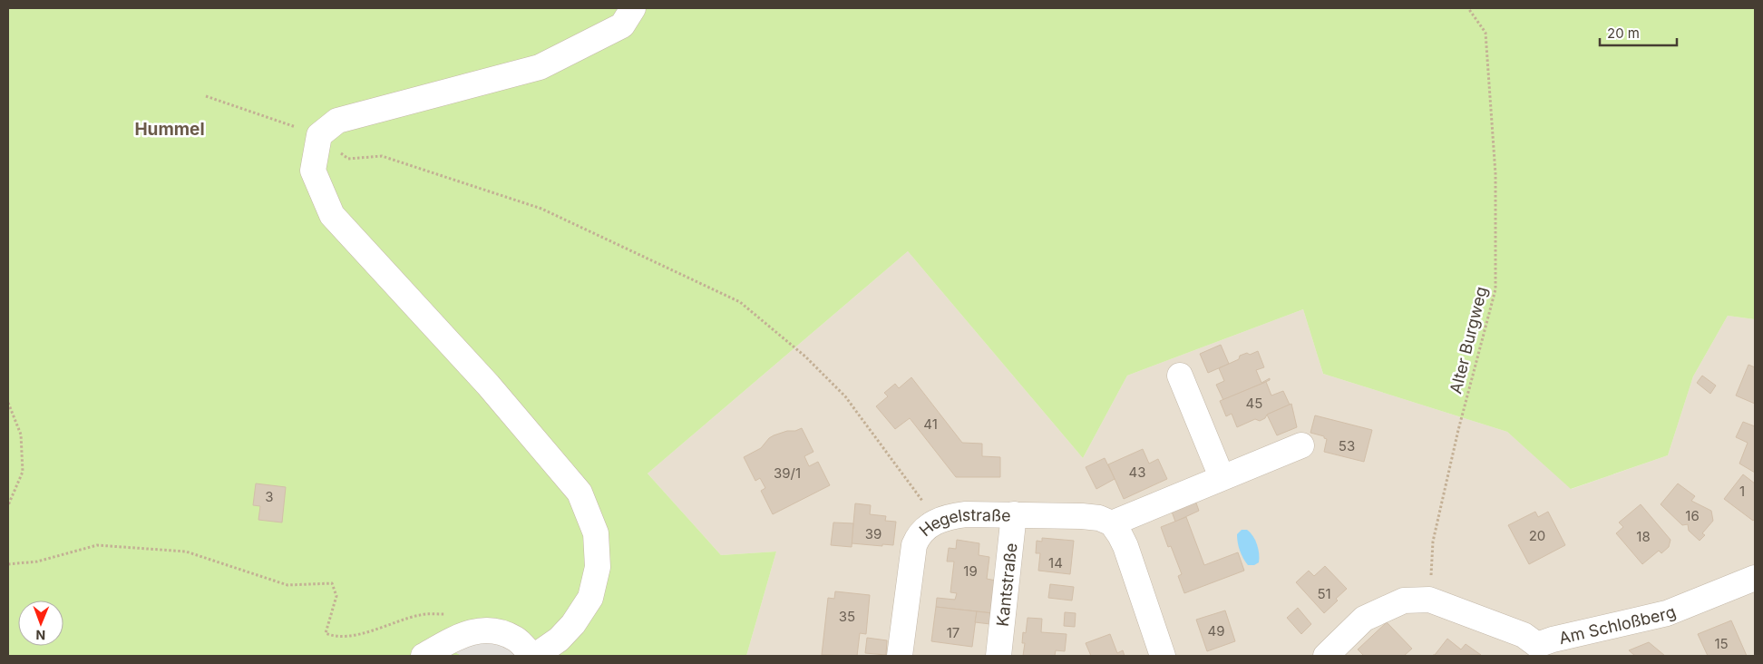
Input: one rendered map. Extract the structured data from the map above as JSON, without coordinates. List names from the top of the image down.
{
  "streets": {
    "street": ["Hegelstraße", "Kantstraße", "Am Schloßberg"],
    "path": ["Alter Burgweg"]
  },
  "crossings": [
    ["Alter Burgweg", "Am Schloßberg"],
    ["Hegelstraße", "Kantstraße"]
  ],
  "districts": ["Hummel"],
  "house_numbers": [
    "45",
    "41",
    "53",
    "43",
    "39/1",
    "1",
    "3",
    "16",
    "39",
    "20",
    "18",
    "14",
    "19",
    "51",
    "35",
    "49",
    "17",
    "15"
  ],
  "scale_bar": "20 m",
  "north": "bottom"
}
